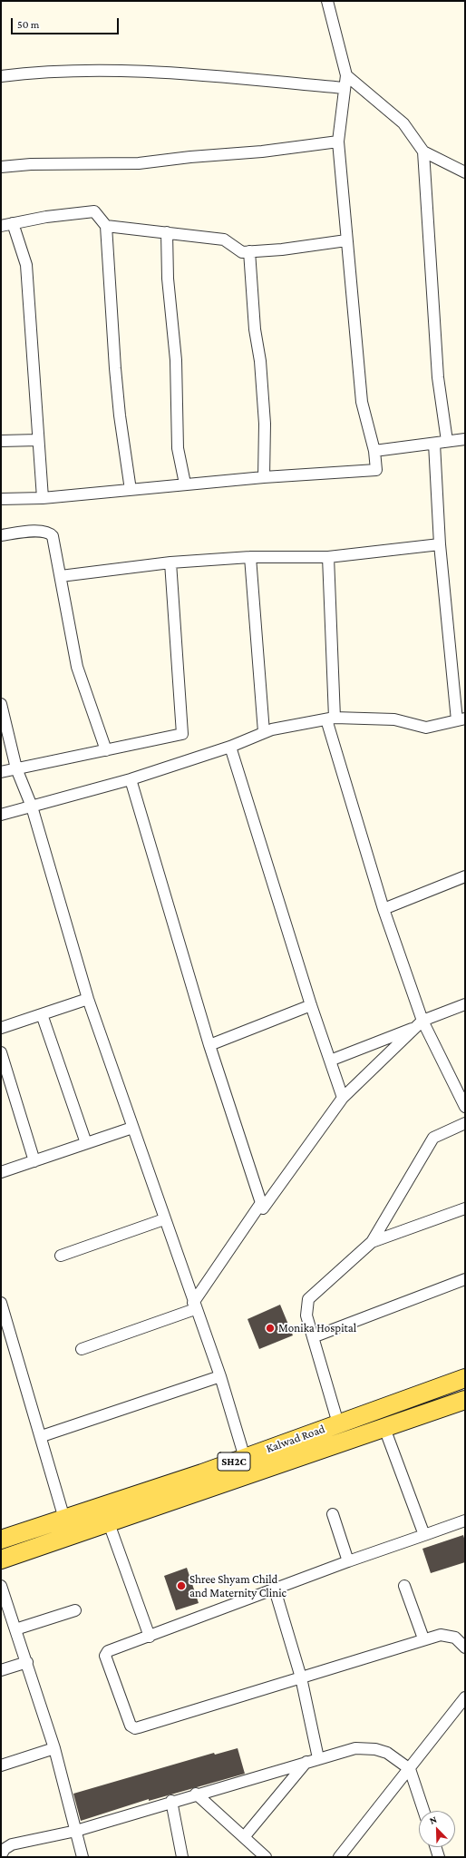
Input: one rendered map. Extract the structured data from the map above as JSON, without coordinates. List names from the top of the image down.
{
  "streets": {
    "main road": ["Kalwad Road", "SH2C"]
  },
  "places": ["Monika Hospital", "Shree Shyam Child and Maternity Clinic"],
  "scale_bar": "50 m",
  "north": "top left"
}
